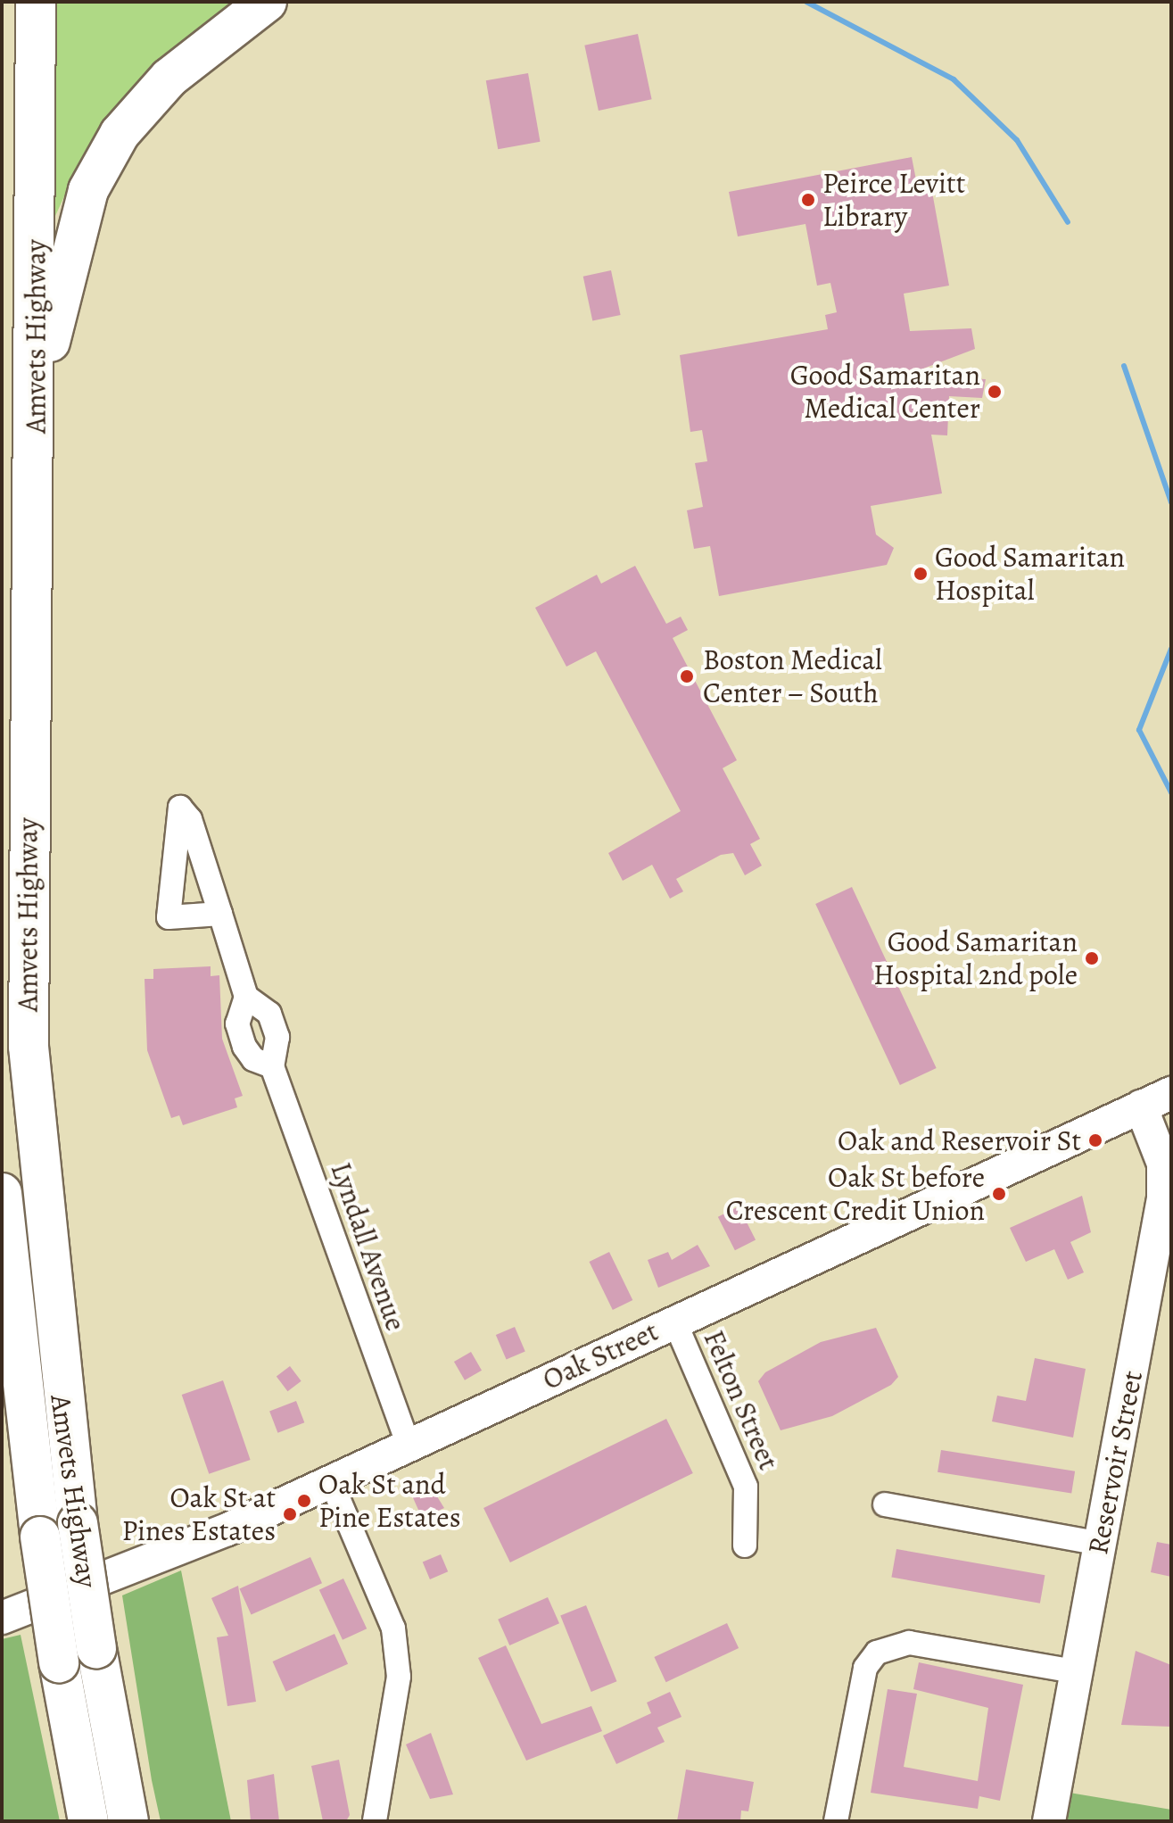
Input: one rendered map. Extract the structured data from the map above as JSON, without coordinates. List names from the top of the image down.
{
  "streets": {
    "highway": ["Amvets Highway"],
    "main road": ["Oak Street", "Reservoir Street"],
    "street": ["Lyndall Avenue", "Felton Street"]
  },
  "crossings": [
    ["Lyndall Avenue", "Oak Street"],
    ["Oak Street", "Felton Street"],
    ["Oak Street", "Reservoir Street"]
  ],
  "places": [
    "Peirce Levitt Library",
    "Good Samaritan Medical Center",
    "Good Samaritan Hospital",
    "Boston Medical Center – South",
    "Good Samaritan Hospital 2nd pole",
    "Oak and Reservoir St",
    "Oak St before Crescent Credit Union",
    "Oak St and Pine Estates",
    "Oak St at Pines Estates"
  ]
}
